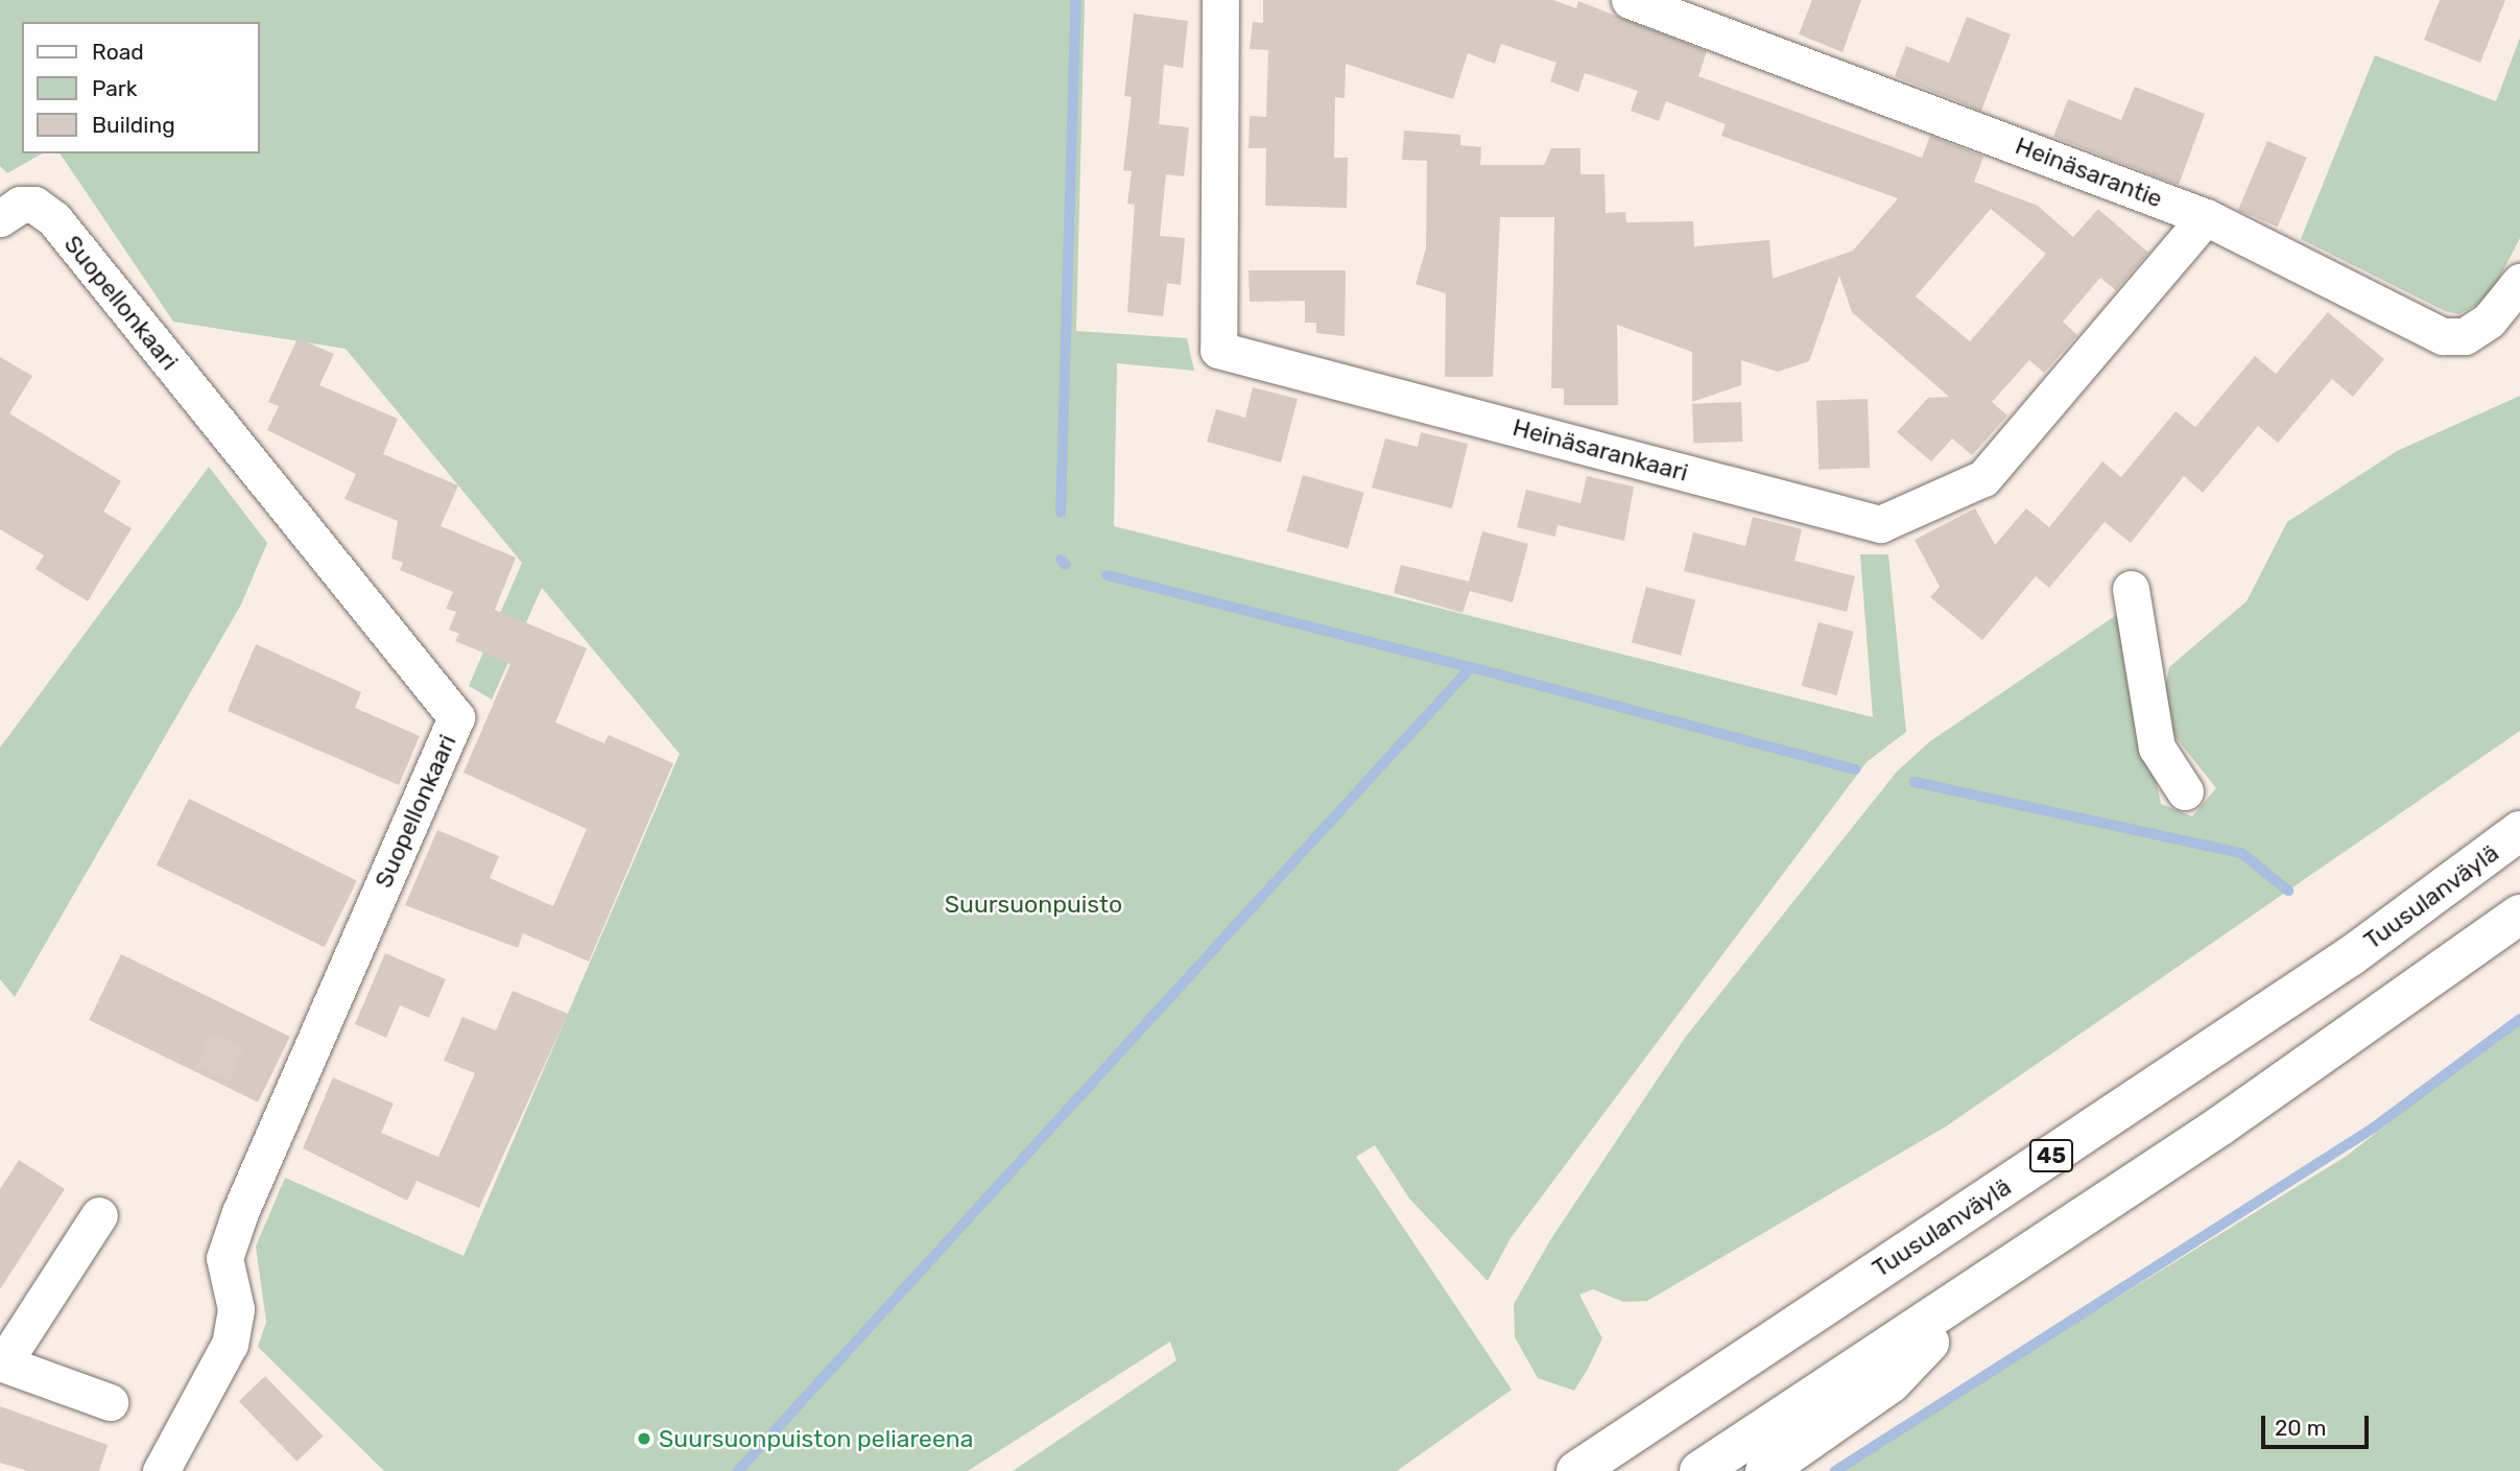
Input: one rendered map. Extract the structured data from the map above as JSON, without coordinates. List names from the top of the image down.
{
  "streets": {
    "highway": ["Tuusulanväylä", "45"],
    "street": ["Heinäsarantie", "Suopellonkaari", "Heinäsarankaari"]
  },
  "crossings": [
    ["Heinäsarantie", "Heinäsarankaari"]
  ],
  "parks": ["Suursuonpuisto"],
  "places": ["Suursuonpuiston peliareena"],
  "legend": ["Road", "Park", "Building"],
  "scale_bar": "20 m"
}
